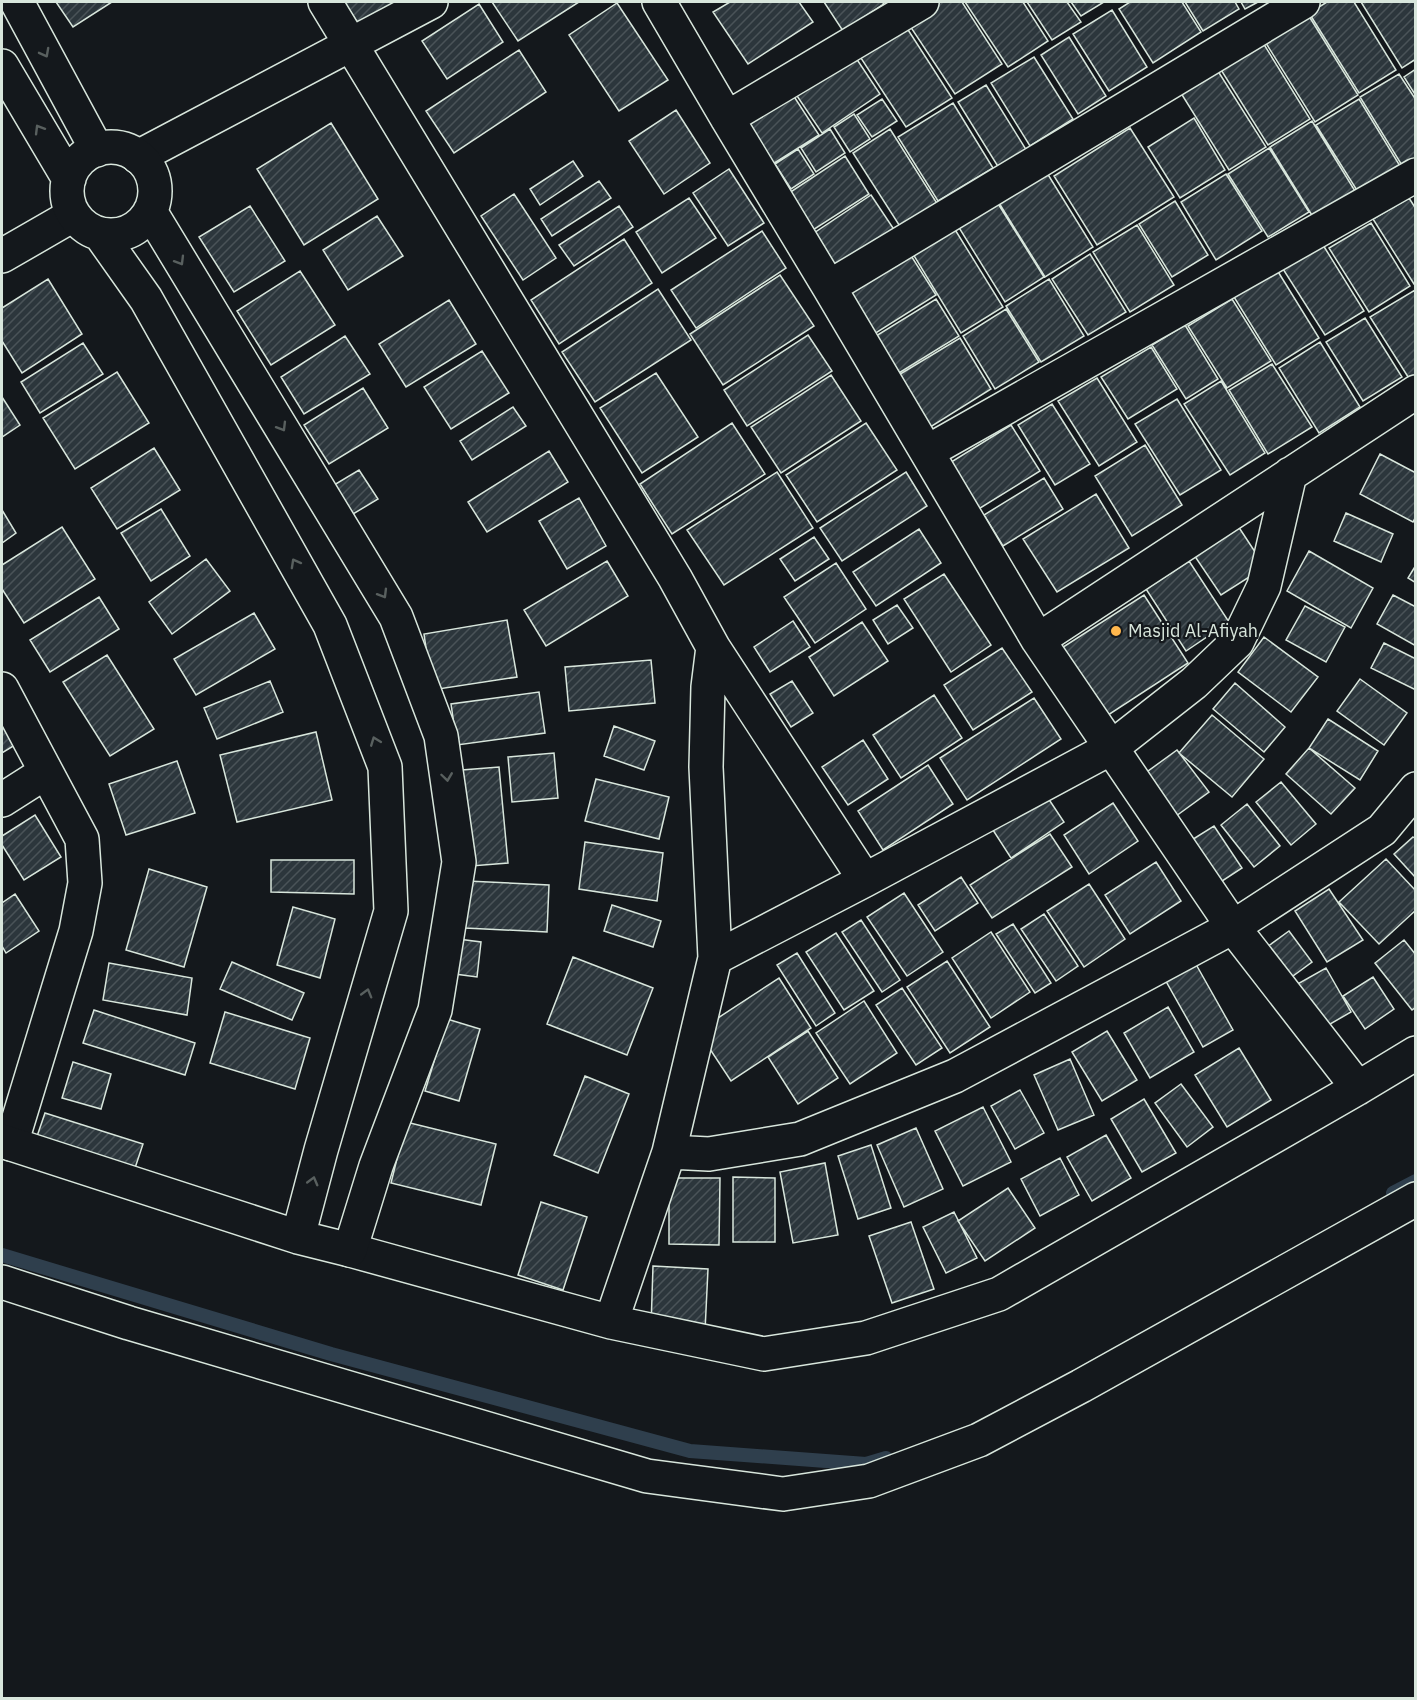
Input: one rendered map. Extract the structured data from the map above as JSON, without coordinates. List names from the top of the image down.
{
  "places": ["Masjid Al-Afiyah"]
}
